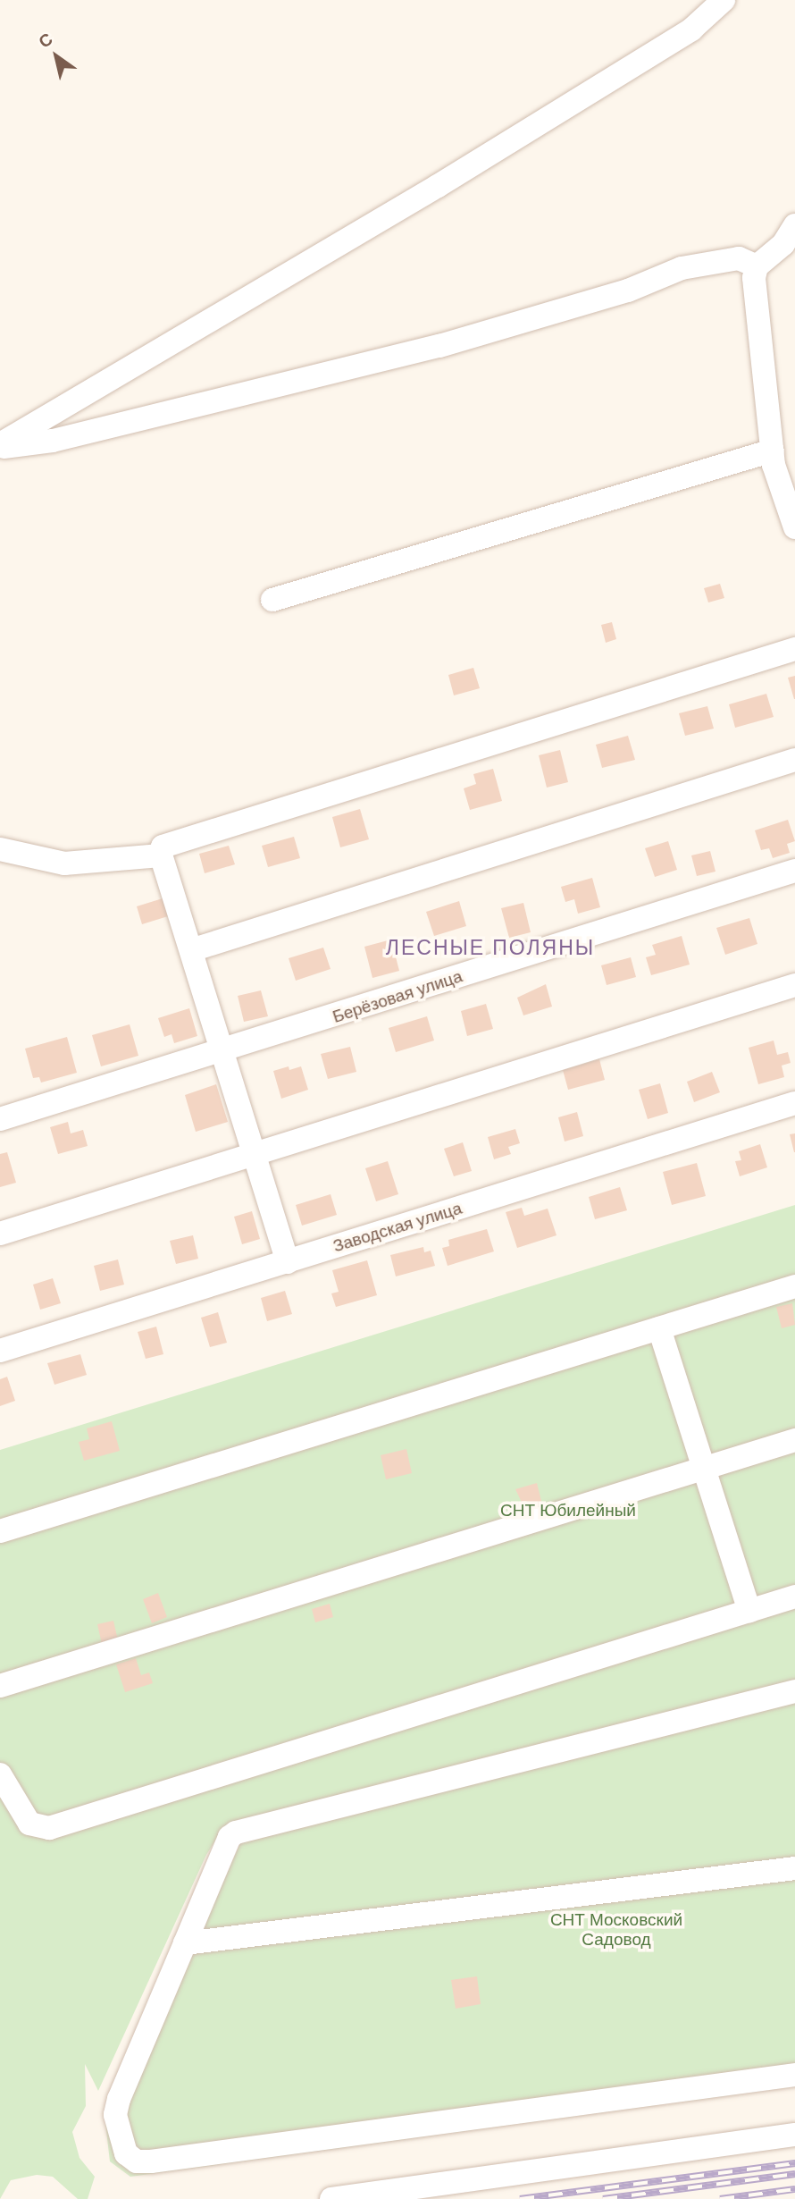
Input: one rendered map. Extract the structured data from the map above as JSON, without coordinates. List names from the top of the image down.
{
  "streets": {
    "street": ["Берёзовая улица", "Заводская улица"]
  },
  "districts": ["ЛЕСНЫЕ ПОЛЯНЫ"],
  "parks": ["СНТ Юбилейный", "СНТ Московский Садовод"],
  "north": "top left"
}
